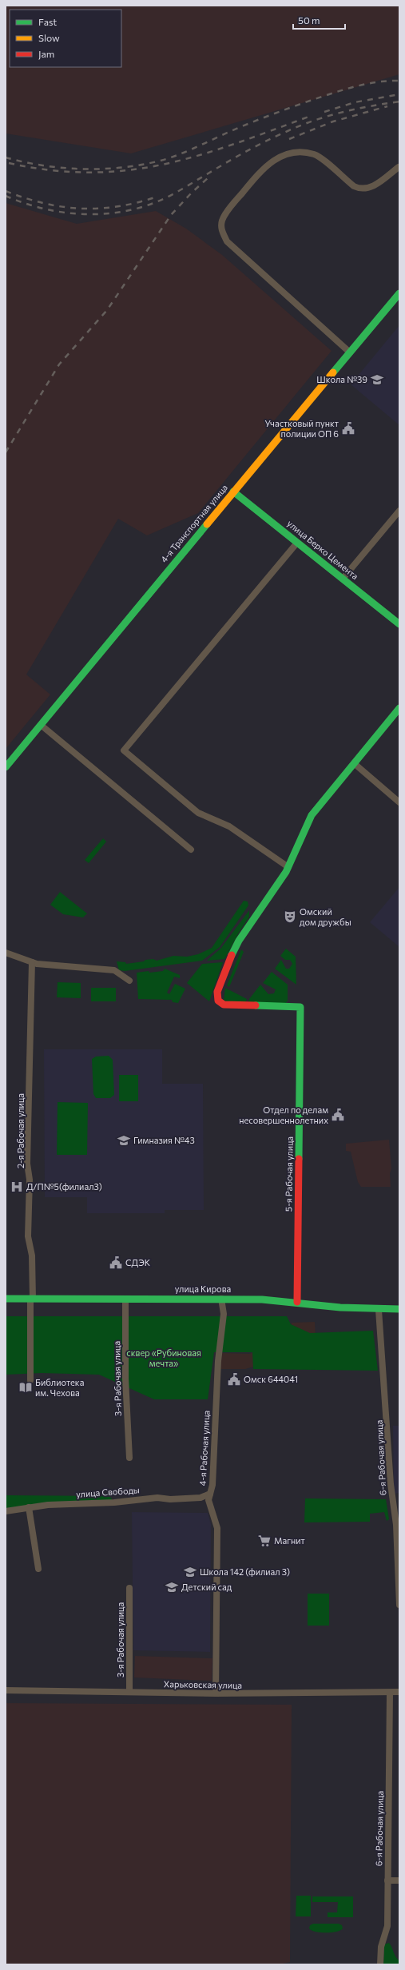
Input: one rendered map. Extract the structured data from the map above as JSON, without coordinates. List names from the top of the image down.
{
  "streets": {
    "main road": [
      "4-я Транспортная улица",
      "улица Берко Цемента",
      "5-я Рабочая улица",
      "улица Кирова"
    ],
    "street": [
      "2-я Рабочая улица",
      "3-я Рабочая улица",
      "4-я Рабочая улица",
      "6-я Рабочая улица",
      "улица Свободы",
      "Харьковская улица"
    ]
  },
  "crossings": [
    ["4-я Транспортная улица", "улица Берко Цемента"],
    ["2-я Рабочая улица", "улица Кирова"],
    ["5-я Рабочая улица", "улица Кирова"],
    ["улица Кирова", "3-я Рабочая улица"],
    ["улица Кирова", "4-я Рабочая улица"],
    ["улица Кирова", "6-я Рабочая улица"],
    ["3-я Рабочая улица", "Харьковская улица"],
    ["4-я Рабочая улица", "улица Свободы"],
    ["4-я Рабочая улица", "Харьковская улица"],
    ["6-я Рабочая улица", "Харьковская улица"]
  ],
  "parks": ["сквер «Рубиновая мечта»"],
  "places": {
    "school or university": [
      "Школа №39",
      "Гимназия №43",
      "Школа 142 (филиал 3)",
      "Детский сад"
    ],
    "public building": [
      "Участковый пункт полиции ОП 6",
      "Отдел по делам несовершеннолетних",
      "СДЭК",
      "Омск 644041"
    ],
    "theatre": ["Омский дом дружбы"],
    "hospital": ["Д/П№5(филиал3)"],
    "library": ["Библиотека им. Чехова"],
    "supermarket": ["Магнит"]
  },
  "legend": ["Fast", "Slow", "Jam"],
  "scale_bar": "50 m"
}
